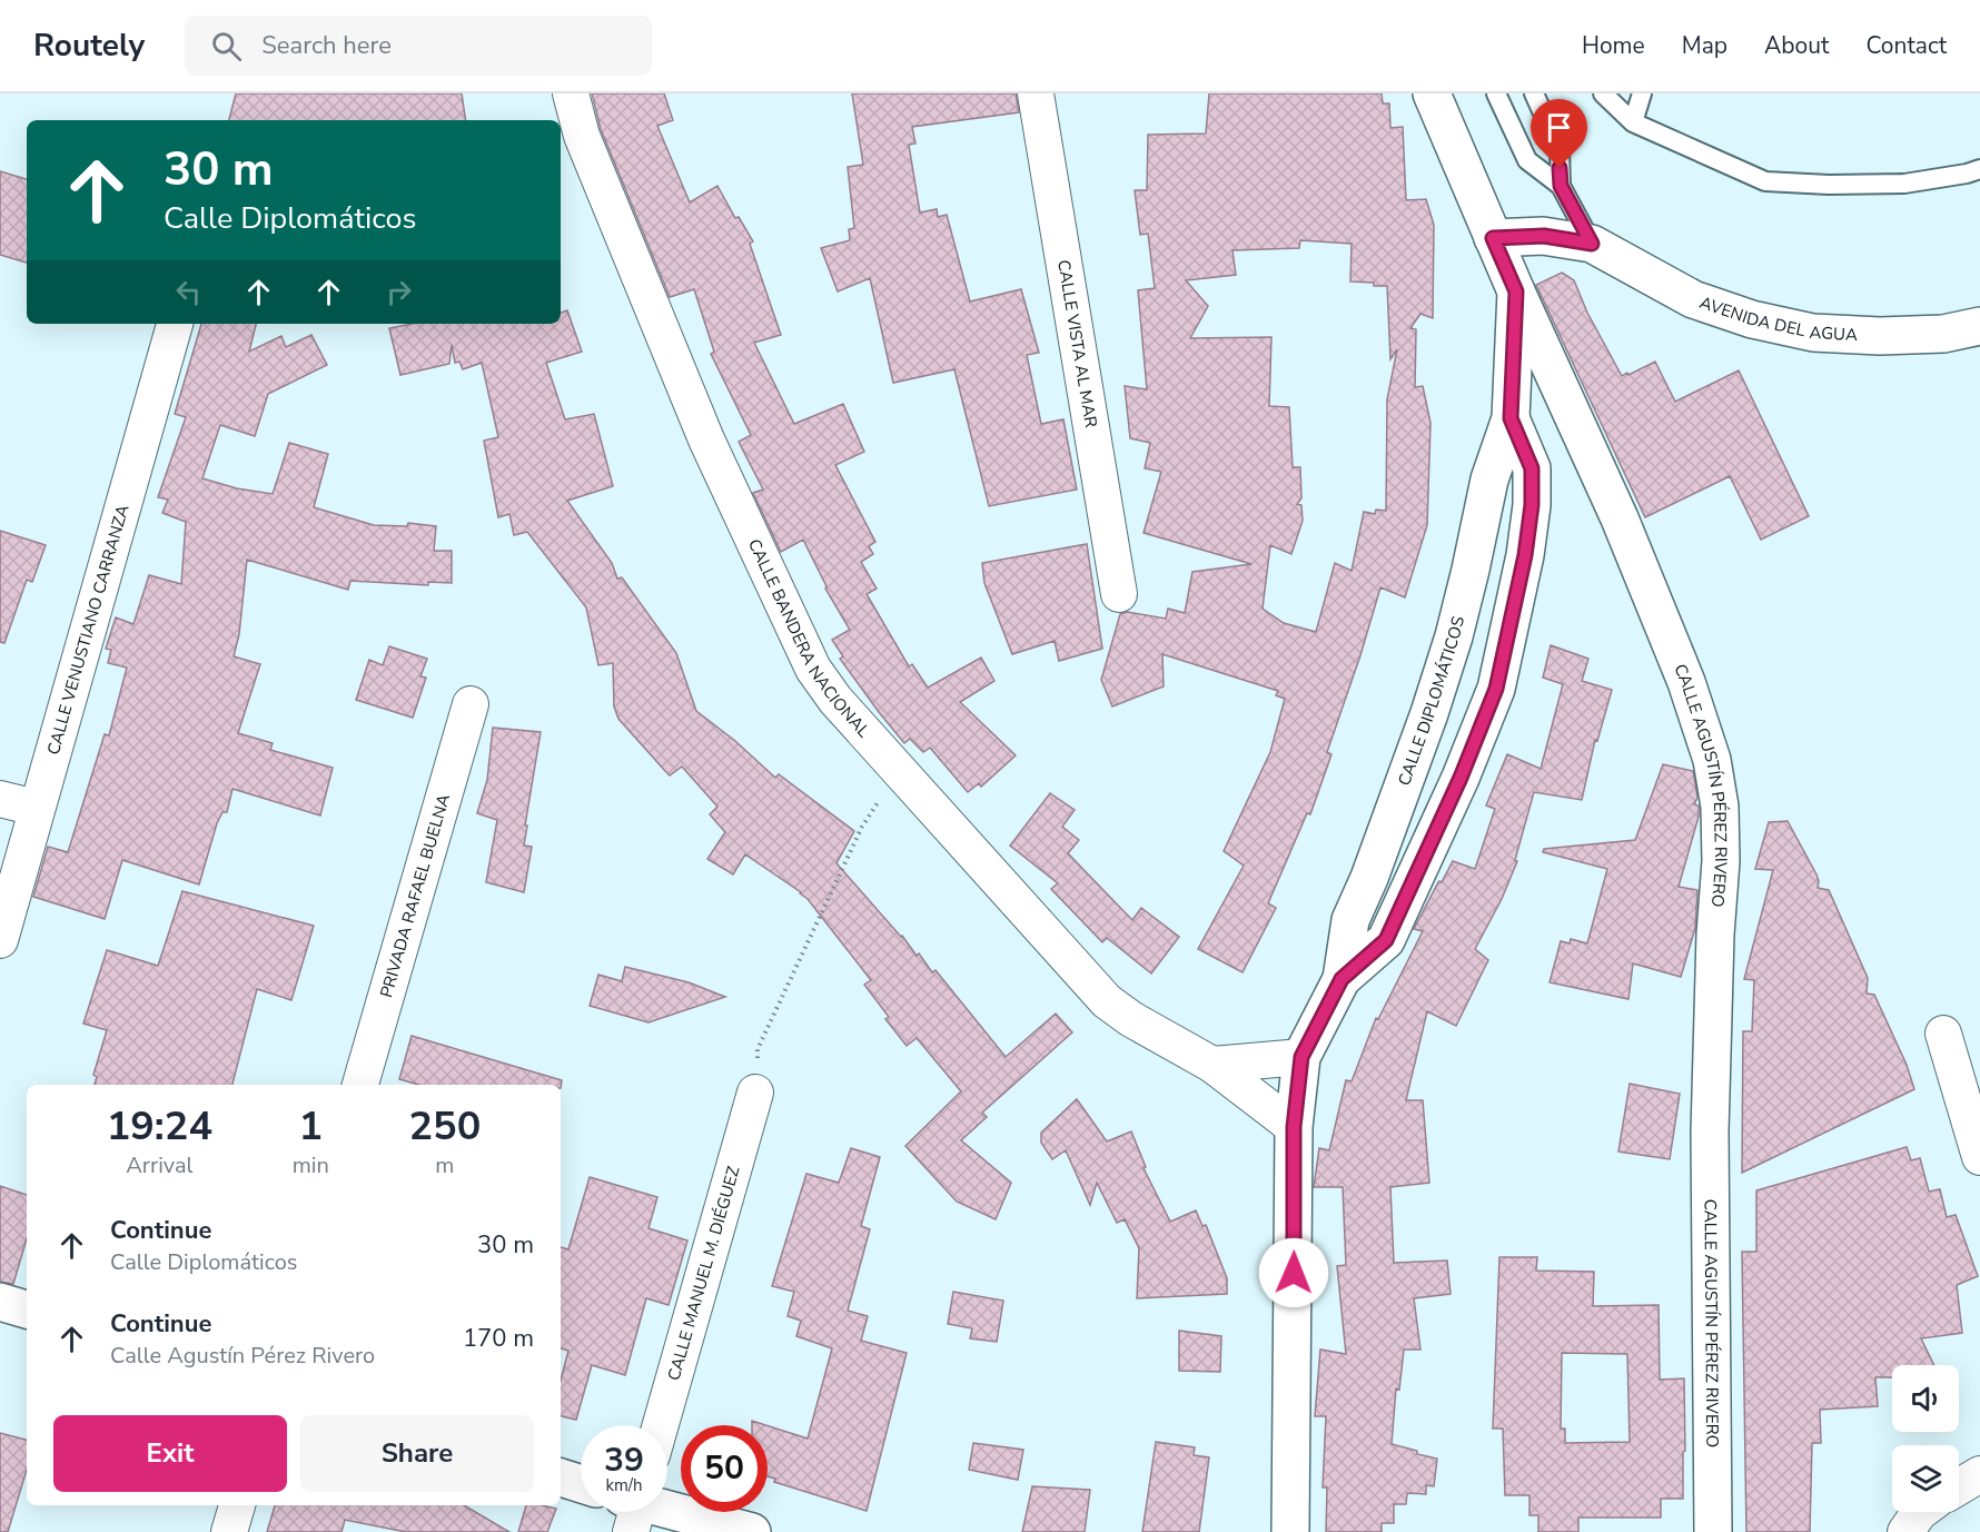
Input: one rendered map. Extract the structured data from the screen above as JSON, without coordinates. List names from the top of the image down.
{
  "streets": {
    "main road": ["AVENIDA DEL AGUA", "CALLE DIPLOMÁTICOS", "CALLE AGUSTÍN PÉREZ RIVERO"],
    "street": [
      "CALLE VISTA AL MAR",
      "CALLE VENUSTIANO CARRANZA",
      "CALLE BANDERA NACIONAL",
      "PRIVADA RAFAEL BUELNA",
      "CALLE MANUEL M. DIÉGUEZ"
    ]
  },
  "crossings": [
    ["AVENIDA DEL AGUA", "CALLE AGUSTÍN PÉREZ RIVERO"],
    ["CALLE BANDERA NACIONAL", "CALLE DIPLOMÁTICOS"],
    ["CALLE DIPLOMÁTICOS", "CALLE AGUSTÍN PÉREZ RIVERO"]
  ],
  "page": {
    "header": "Routely",
    "search": "Search here",
    "nav": [
      "Home",
      "Map",
      "About",
      "Contact"
    ],
    "turn": ["30 m", "Calle Diplomáticos"],
    "eta": [
      "19:24",
      "Arrival",
      "1",
      "min",
      "250",
      "m"
    ],
    "list": [
      {
        "name": "Continue",
        "note": "Calle Diplomáticos",
        "value": "30 m"
      },
      {
        "name": "Continue",
        "note": "Calle Agustín Pérez Rivero",
        "value": "170 m"
      }
    ],
    "buttons": ["Exit", "Share"],
    "speed": "39 km/h",
    "limit": "50"
  }
}
